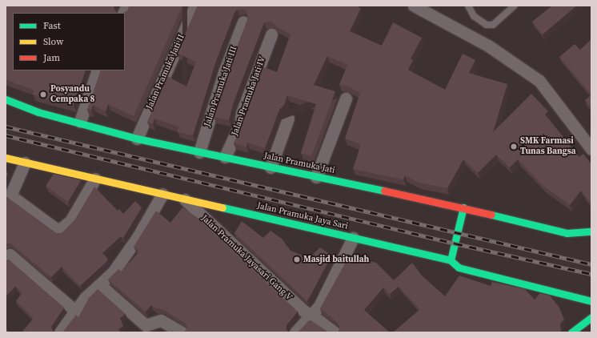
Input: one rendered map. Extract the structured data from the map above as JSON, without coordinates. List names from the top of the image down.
{
  "streets": {
    "street": [
      "Jalan Pramuka Jati II",
      "Jalan Pramuka Jati III",
      "Jalan Pramuka Jati IV",
      "Jalan Pramuka Jati",
      "Jalan Pramuka Jaya Sari",
      "Jalan Pramuka Jayasari Gang V"
    ]
  },
  "crossings": [
    ["Jalan Pramuka Jati II", "Jalan Pramuka Jati"],
    ["Jalan Pramuka Jati III", "Jalan Pramuka Jati"],
    ["Jalan Pramuka Jati IV", "Jalan Pramuka Jati"],
    ["Jalan Pramuka Jaya Sari", "Jalan Pramuka Jayasari Gang V"]
  ],
  "places": ["Posyandu Cempaka 8", "SMK Farmasi Tunas Bangsa", "Masjid baitullah"],
  "legend": ["Fast", "Slow", "Jam"]
}
